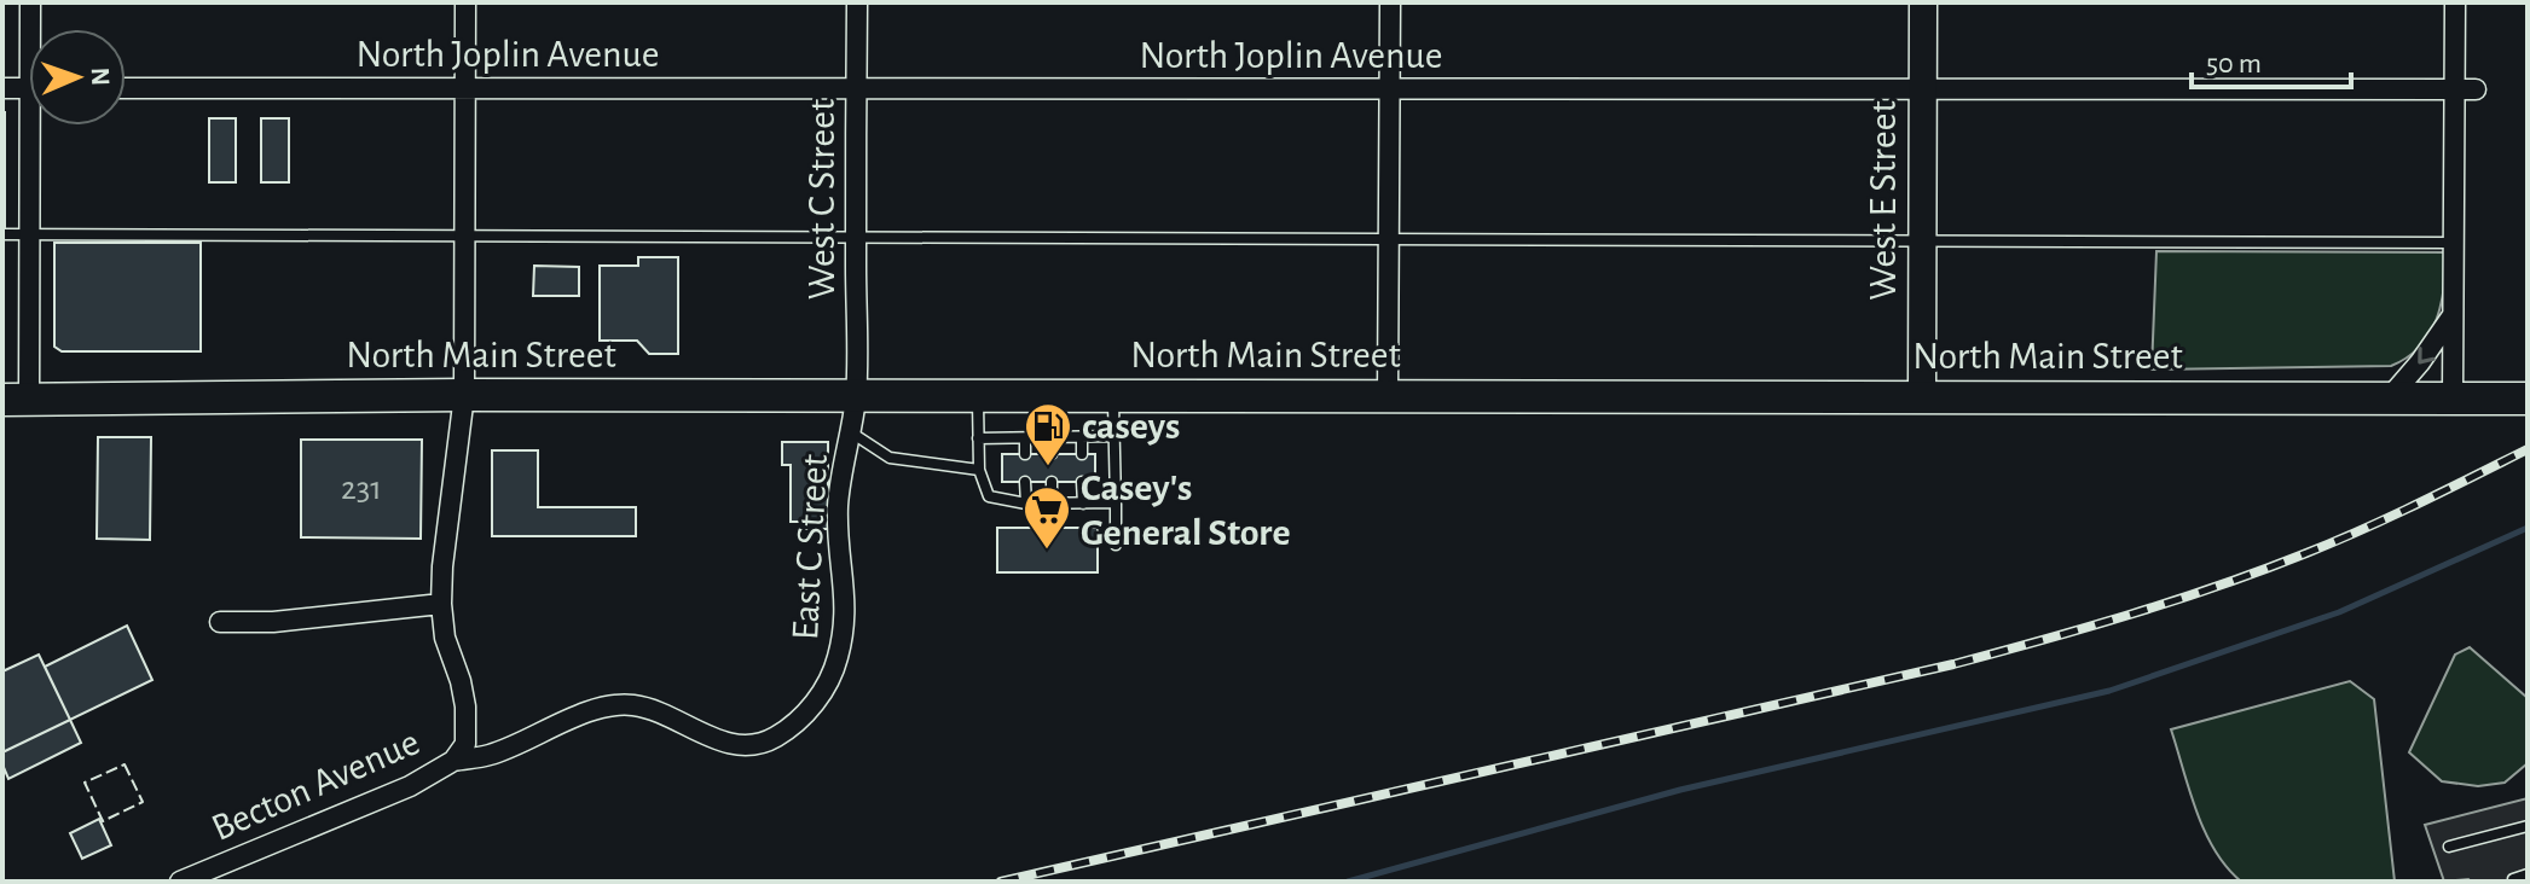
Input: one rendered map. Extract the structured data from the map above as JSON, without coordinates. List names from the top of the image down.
{
  "streets": {
    "main road": ["North Main Street"],
    "street": [
      "North Joplin Avenue",
      "West C Street",
      "West E Street",
      "East C Street",
      "Becton Avenue"
    ]
  },
  "crossings": [
    ["North Joplin Avenue", "West C Street"],
    ["North Joplin Avenue", "West E Street"],
    ["North Joplin Avenue", "Becton Avenue"],
    ["West C Street", "North Main Street"],
    ["West C Street", "East C Street"],
    ["West E Street", "North Main Street"],
    ["North Main Street", "East C Street"],
    ["North Main Street", "Becton Avenue"],
    ["East C Street", "Becton Avenue"]
  ],
  "places": {
    "fuel station": ["caseys"],
    "supermarket": ["Casey's General Store"]
  },
  "house_numbers": ["231"],
  "scale_bar": "50 m",
  "north": "right"
}
